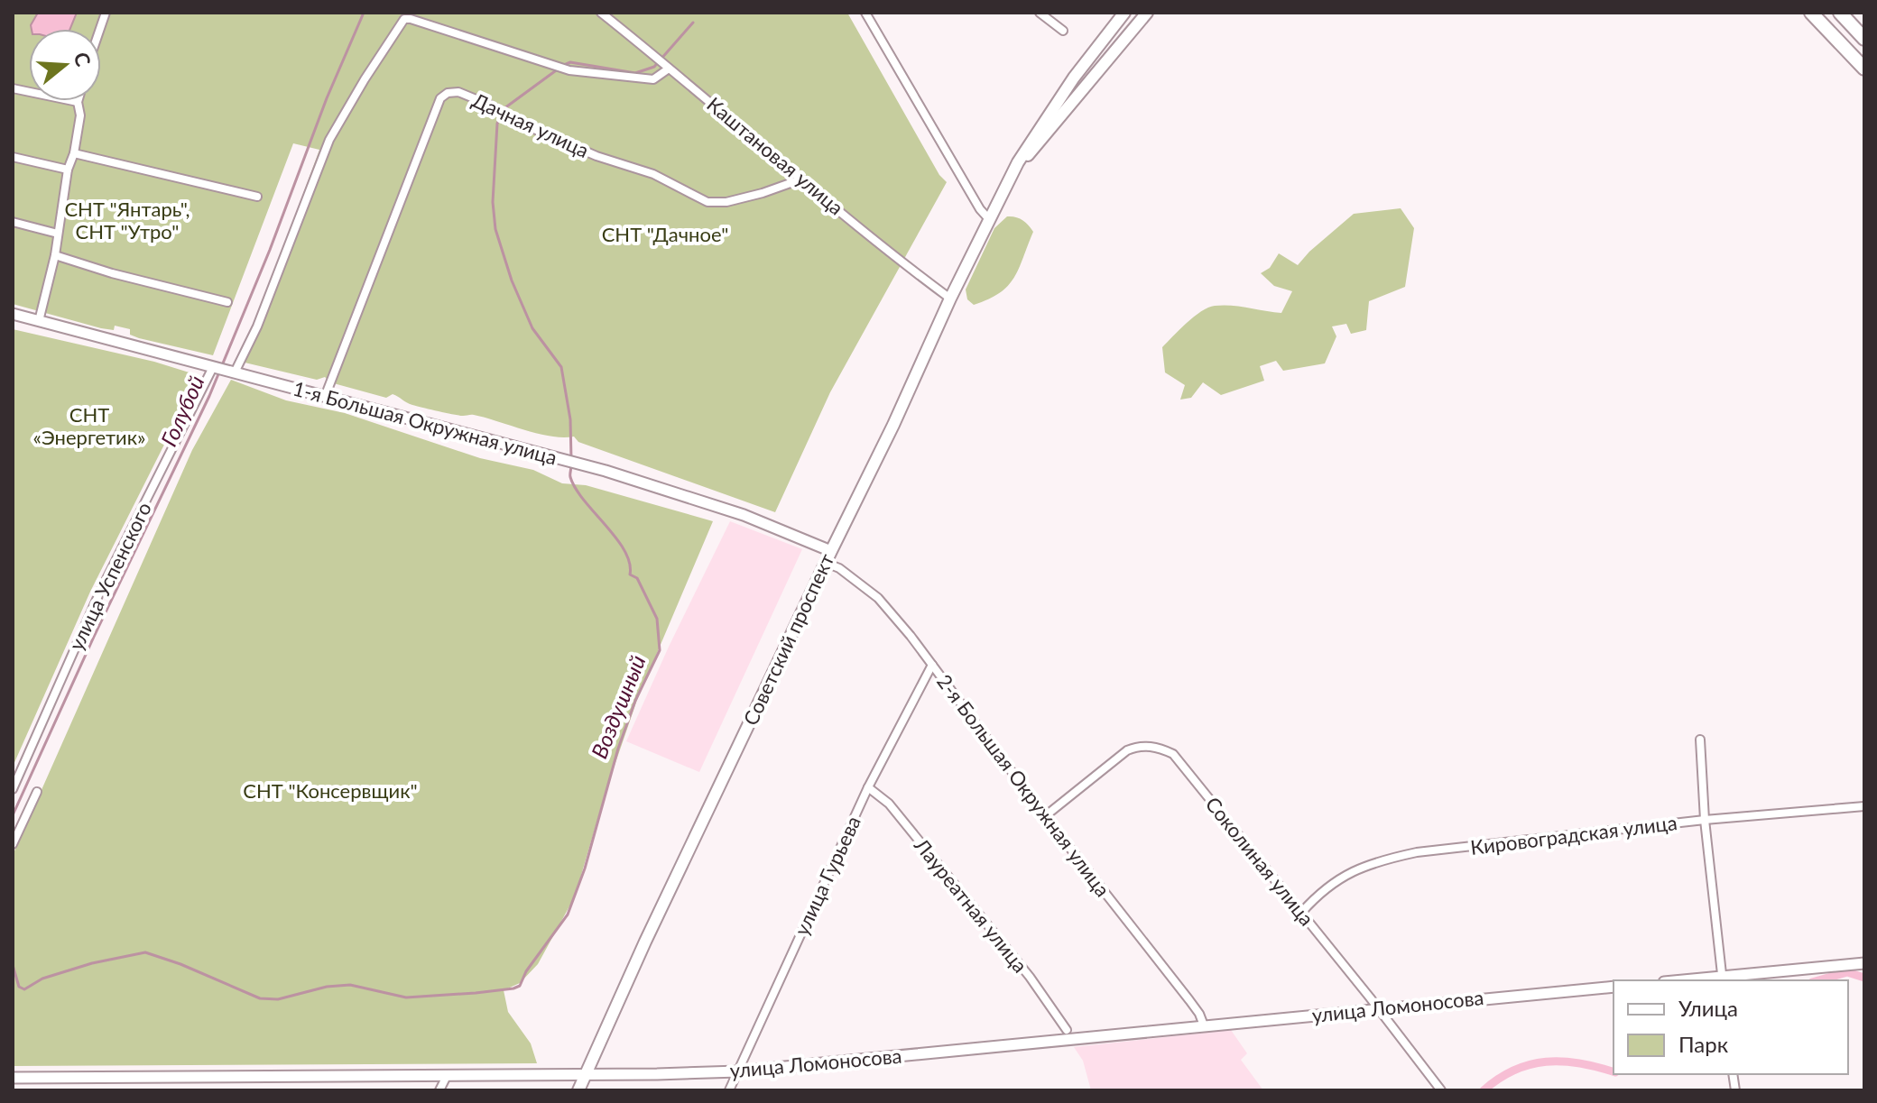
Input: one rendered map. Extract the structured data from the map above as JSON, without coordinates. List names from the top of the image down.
{
  "streets": {
    "main road": ["Советский проспект"],
    "street": [
      "Дачная улица",
      "Каштановая улица",
      "1-я Большая Окружная улица",
      "улица Успенского",
      "2-я Большая Окружная улица",
      "Кировоградская улица",
      "Соколиная улица",
      "улица Гурьева",
      "Лауреатная улица",
      "улица Ломоносова"
    ]
  },
  "crossings": [
    ["Дачная улица", "Каштановая улица"],
    ["Дачная улица", "1-я Большая Окружная улица"],
    ["Каштановая улица", "Советский проспект"],
    ["1-я Большая Окружная улица", "улица Успенского"],
    ["1-я Большая Окружная улица", "Советский проспект"],
    ["Советский проспект", "2-я Большая Окружная улица"],
    ["Советский проспект", "улица Ломоносова"],
    ["2-я Большая Окружная улица", "Соколиная улица"],
    ["2-я Большая Окружная улица", "улица Гурьева"],
    ["2-я Большая Окружная улица", "улица Ломоносова"],
    ["Кировоградская улица", "Соколиная улица"],
    ["Соколиная улица", "улица Ломоносова"],
    ["улица Гурьева", "Лауреатная улица"],
    ["улица Гурьева", "улица Ломоносова"]
  ],
  "water": ["Голубой", "Воздушный"],
  "parks": [
    "СНТ \"Янтарь\", СНТ \"Утро\"",
    "СНТ \"Дачное\"",
    "СНТ «Энергетик»",
    "СНТ \"Консервщик\""
  ],
  "legend": ["Улица", "Парк"],
  "north": "right"
}
